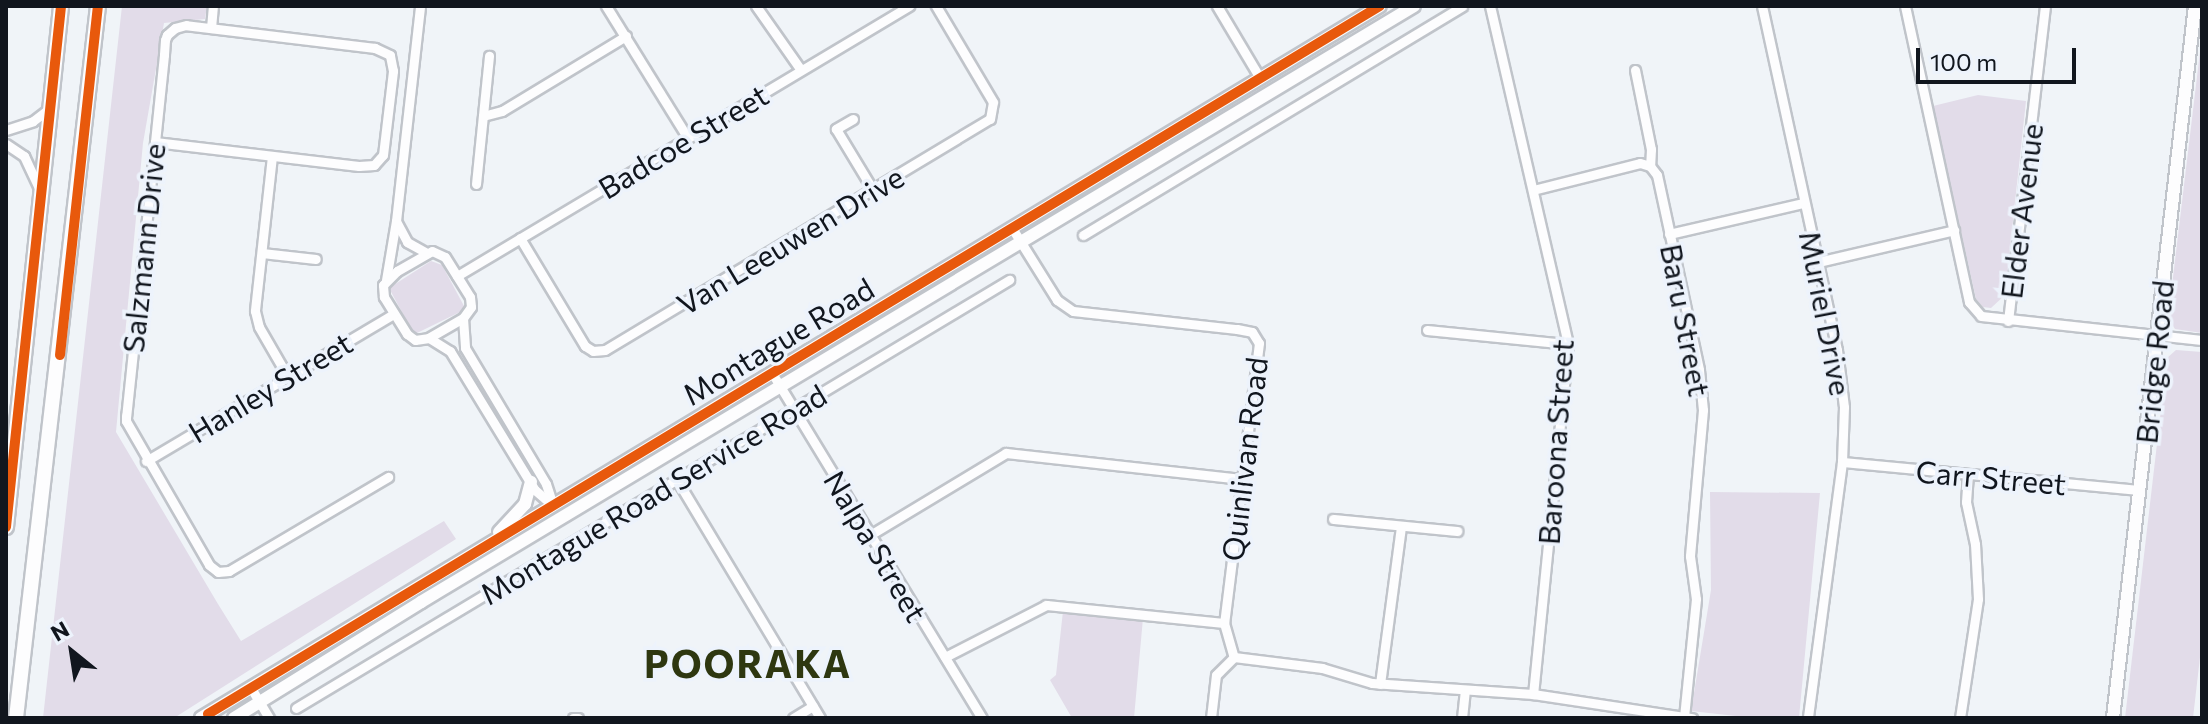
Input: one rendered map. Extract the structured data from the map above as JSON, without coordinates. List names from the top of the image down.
{
  "streets": {
    "main road": ["Montague Road", "Bridge Road"],
    "street": [
      "Badcoe Street",
      "Elder Avenue",
      "Van Leeuwen Drive",
      "Salzmann Drive",
      "Muriel Drive",
      "Baru Street",
      "Hanley Street",
      "Baroona Street",
      "Quinlivan Road",
      "Carr Street",
      "Montague Road Service Road",
      "Nalpa Street"
    ]
  },
  "crossings": [
    ["Badcoe Street", "Van Leeuwen Drive"],
    ["Badcoe Street", "Hanley Street"],
    ["Salzmann Drive", "Hanley Street"],
    ["Muriel Drive", "Carr Street"],
    ["Montague Road", "Quinlivan Road"],
    ["Montague Road", "Nalpa Street"],
    ["Bridge Road", "Carr Street"],
    ["Montague Road Service Road", "Nalpa Street"]
  ],
  "districts": ["POORAKA"],
  "scale_bar": "100 m",
  "north": "top left"
}
